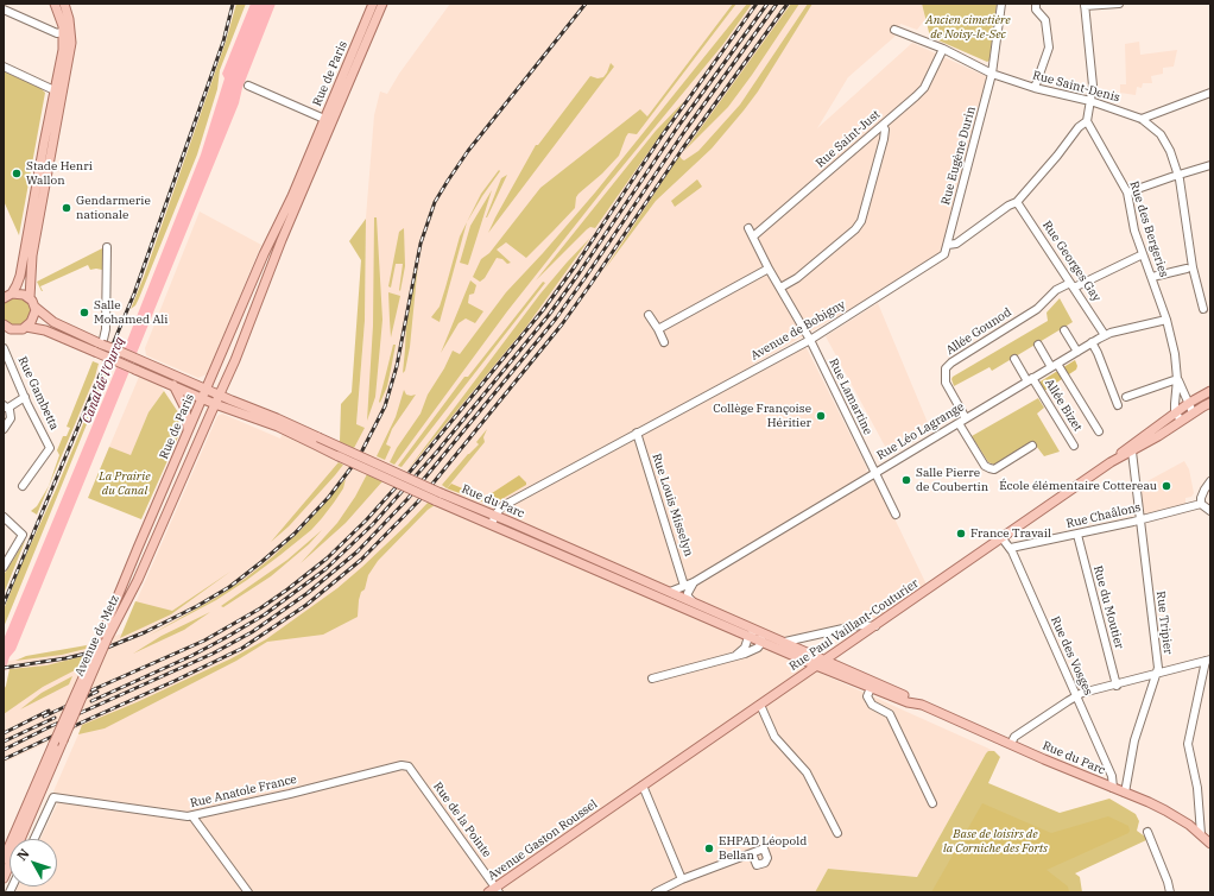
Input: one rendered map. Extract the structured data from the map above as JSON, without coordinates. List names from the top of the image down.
{
  "streets": {
    "main road": [
      "Rue de Paris",
      "Rue du Parc",
      "Rue Paul Vaillant-Couturier",
      "Avenue de Metz",
      "Avenue Gaston Roussel"
    ],
    "street": [
      "Rue Saint-Denis",
      "Rue Saint-Just",
      "Rue Eugène Durin",
      "Rue des Bergeries",
      "Rue Georges Gay",
      "Avenue de Bobigny",
      "Allée Gounod",
      "Rue Gambetta",
      "Rue Lamartine",
      "Allée Bizet",
      "Rue Léo Lagrange",
      "Rue Louis Misselyn",
      "Rue Chaâlons",
      "Rue du Moutier",
      "Rue Tripier",
      "Rue des Vosges",
      "Rue Anatole France",
      "Rue de la Pointe"
    ]
  },
  "crossings": [
    ["Rue de Paris", "Rue du Parc"],
    ["Rue de Paris", "Avenue de Metz"],
    ["Rue Saint-Denis", "Rue Saint-Just"],
    ["Rue Saint-Denis", "Rue Eugène Durin"],
    ["Rue Eugène Durin", "Avenue de Bobigny"],
    ["Rue des Bergeries", "Avenue de Bobigny"],
    ["Rue des Bergeries", "Rue Léo Lagrange"],
    ["Rue des Bergeries", "Rue Paul Vaillant-Couturier"],
    ["Rue Georges Gay", "Avenue de Bobigny"],
    ["Rue Georges Gay", "Allée Gounod"],
    ["Rue Georges Gay", "Rue Léo Lagrange"],
    ["Avenue de Bobigny", "Rue Lamartine"],
    ["Avenue de Bobigny", "Rue du Parc"],
    ["Avenue de Bobigny", "Rue Louis Misselyn"],
    ["Allée Gounod", "Rue Léo Lagrange"],
    ["Rue Lamartine", "Rue Léo Lagrange"],
    ["Allée Bizet", "Rue Léo Lagrange"],
    ["Rue Léo Lagrange", "Rue du Parc"],
    ["Rue Léo Lagrange", "Rue Louis Misselyn"],
    ["Rue du Parc", "Rue Tripier"],
    ["Rue du Parc", "Rue Paul Vaillant-Couturier"],
    ["Rue du Parc", "Avenue de Metz"],
    ["Rue du Parc", "Rue des Vosges"],
    ["Rue Chaâlons", "Rue du Moutier"],
    ["Rue Chaâlons", "Rue Tripier"],
    ["Rue Chaâlons", "Rue des Vosges"],
    ["Rue Tripier", "Rue Paul Vaillant-Couturier"],
    ["Rue Paul Vaillant-Couturier", "Rue des Vosges"],
    ["Rue Paul Vaillant-Couturier", "Avenue Gaston Roussel"],
    ["Rue Anatole France", "Rue de la Pointe"],
    ["Rue de la Pointe", "Avenue Gaston Roussel"]
  ],
  "water": ["Canal de l'Ourcq"],
  "parks": ["Ancien cimetière de Noisy-le-Sec", "La Prairie du Canal", "Base de loisirs de la Corniche des Forts"],
  "places": [
    "Stade Henri Wallon",
    "Gendarmerie nationale",
    "Salle Mohamed Ali",
    "Collège Françoise Héritier",
    "Salle Pierre de Coubertin",
    "École élémentaire Cottereau",
    "France Travail",
    "EHPAD Léopold Bellan"
  ],
  "north": "top left"
}
